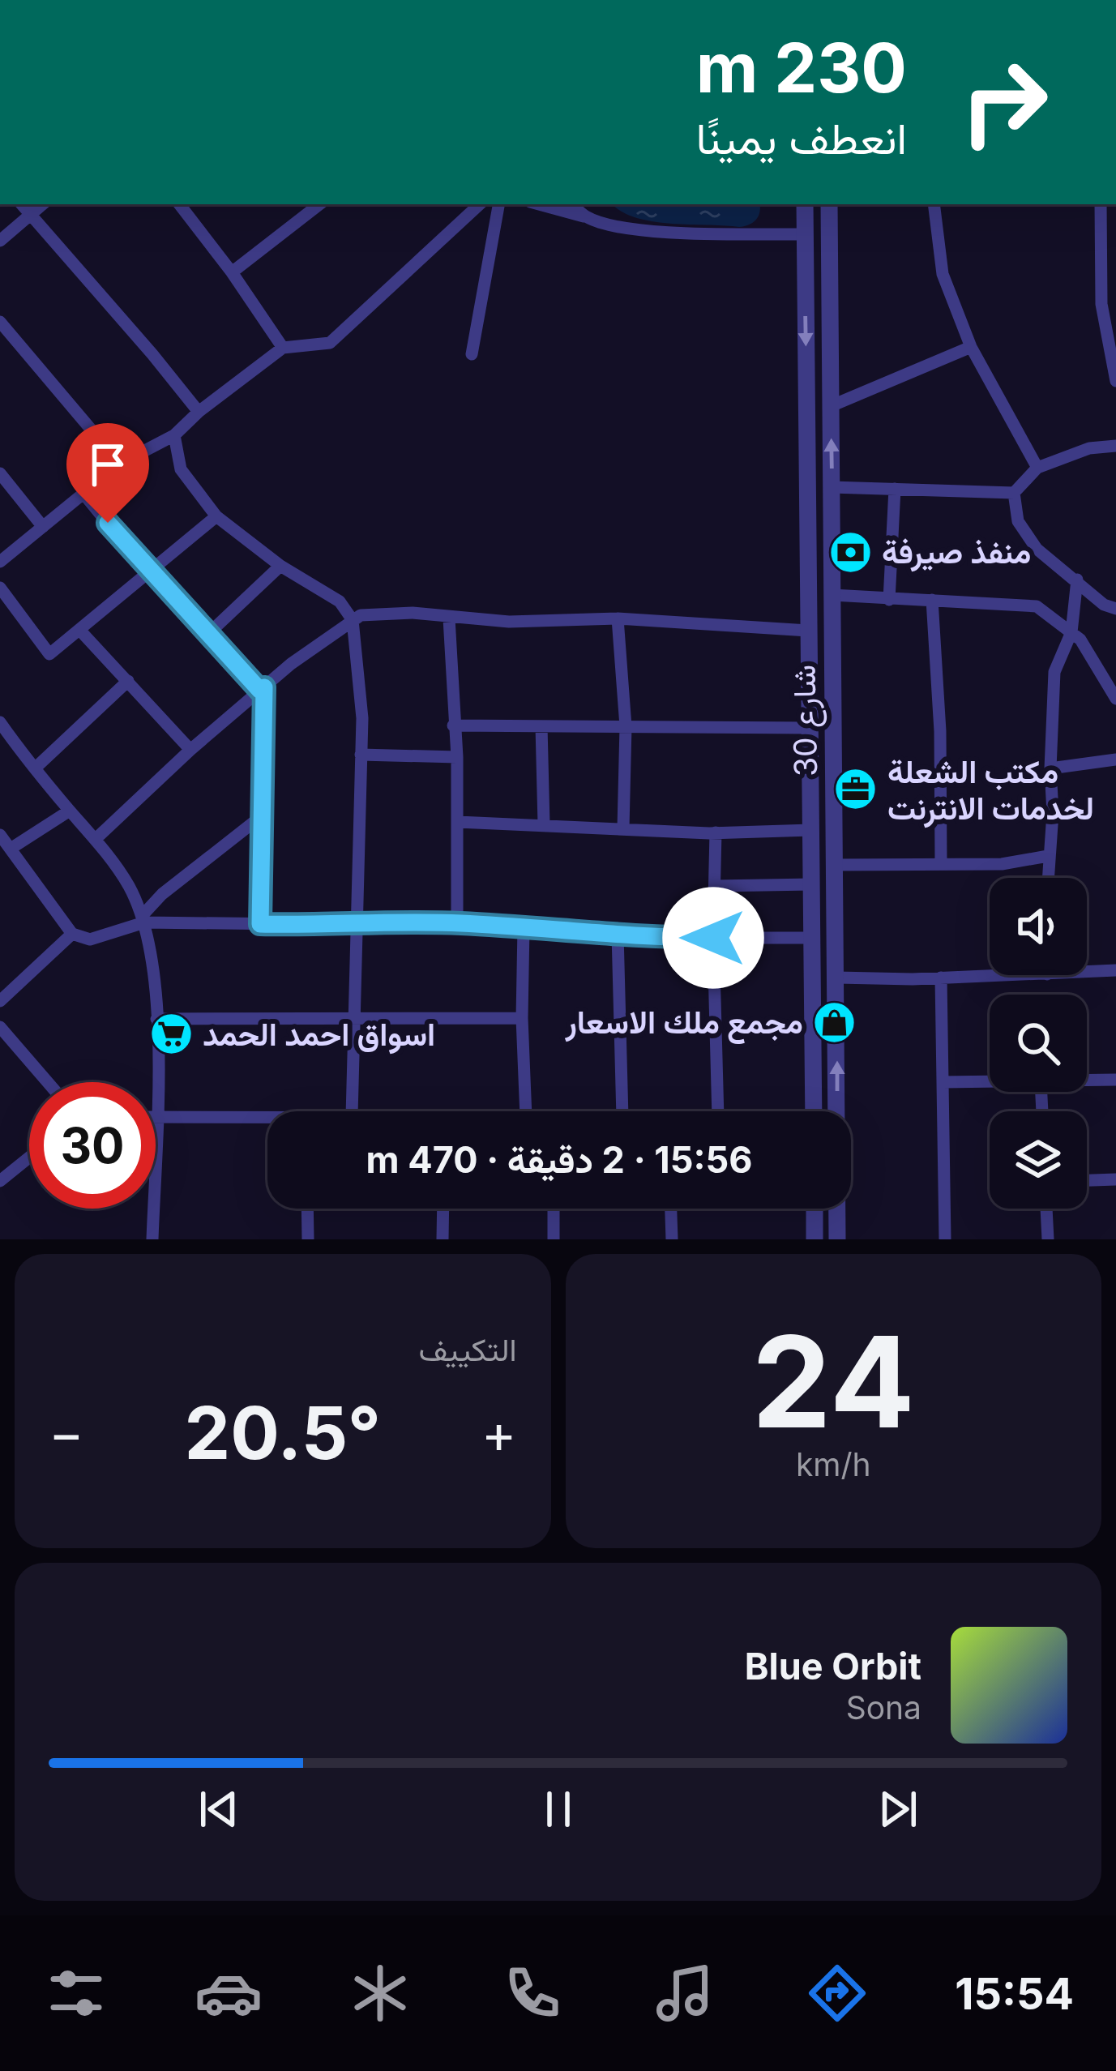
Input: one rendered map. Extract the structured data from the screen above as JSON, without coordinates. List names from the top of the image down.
{
  "streets": {
    "street": ["شارع 30"]
  },
  "places": {
    "bank": ["منفذ صيرفة"],
    "office": ["مكتب الشعلة لخدمات الانترنت"],
    "shop": ["مجمع ملك الاسعار"],
    "supermarket": ["اسواق احمد الحمد"]
  },
  "page": {
    "turn": ["230 m", "انعطف يمينًا"],
    "limit": "30",
    "trip": "15:56 · 2 دقيقة · 470 m",
    "tile": [
      ["24", "km/h"],
      "التكييف"
    ],
    "heat": ["−", "20.5°", "+"],
    "song": ["Blue Orbit", "Sona"],
    "tabs": "15:54"
  }
}
